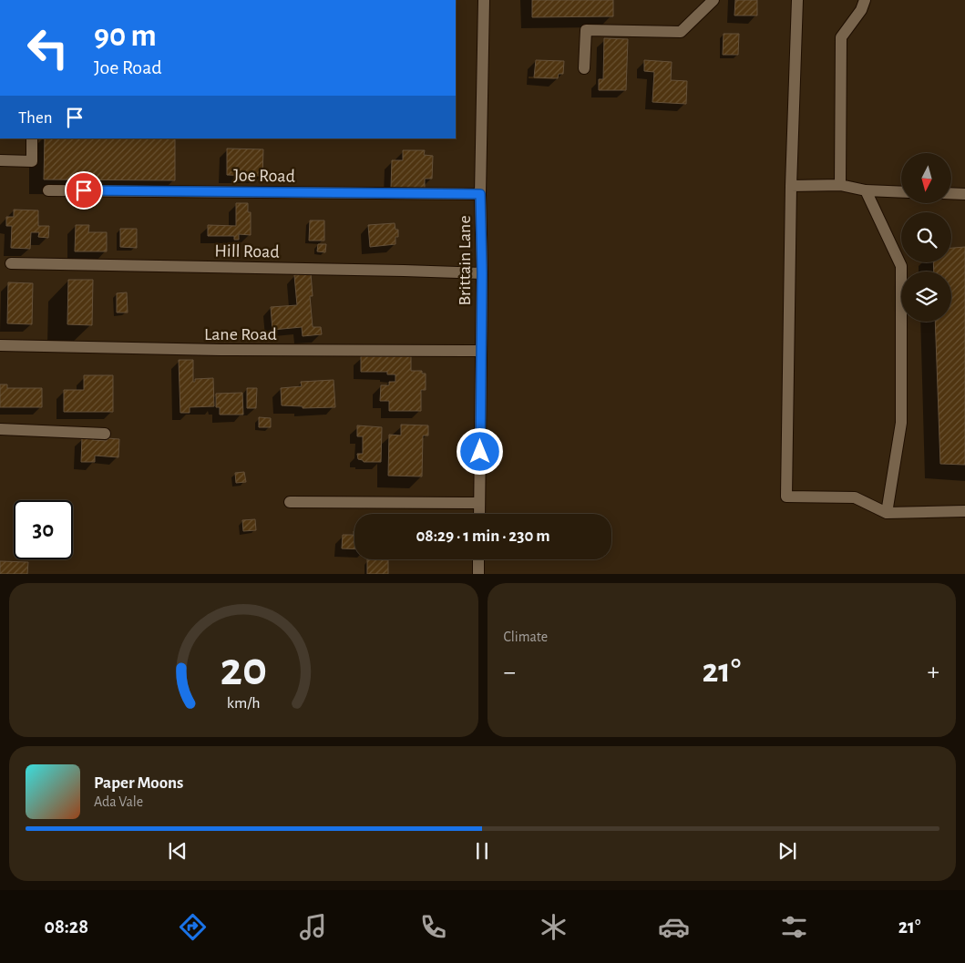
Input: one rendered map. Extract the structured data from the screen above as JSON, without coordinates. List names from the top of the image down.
{
  "streets": {
    "street": [
      "Joe Road",
      "Hill Road",
      "Brittain Lane",
      "Lane Road"
    ]
  },
  "crossings": [
    ["Joe Road", "Brittain Lane"],
    ["Hill Road", "Brittain Lane"],
    ["Brittain Lane", "Lane Road"]
  ],
  "north": "bottom",
  "page": {
    "turn": ["90 m", "Joe Road"],
    "then": "Then",
    "limit": "30",
    "trip": "08:29 · 1 min · 230 m",
    "tile": "Climate",
    "heat": ["−", "21°", "+"],
    "song": ["Paper Moons", "Ada Vale"],
    "tabs": ["08:28", "21°"],
    "gauge": ["20", "km/h"]
  }
}
